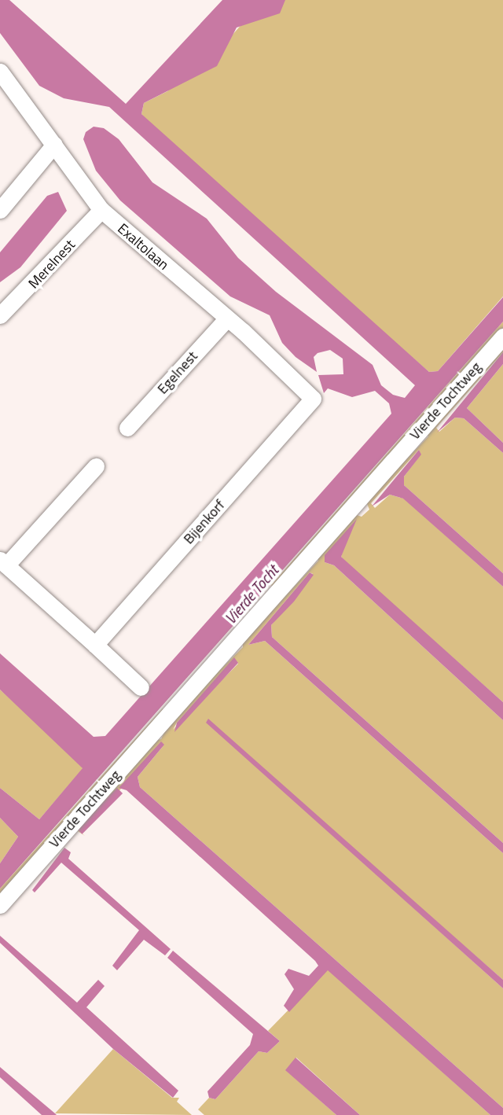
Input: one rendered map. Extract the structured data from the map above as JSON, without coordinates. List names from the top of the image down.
{
  "streets": {
    "street": [
      "Exaltolaan",
      "Merelnest",
      "Egelnest",
      "Vierde Tochtweg",
      "Bijenkorf"
    ]
  },
  "crossings": [
    ["Exaltolaan", "Merelnest"],
    ["Exaltolaan", "Egelnest"],
    ["Exaltolaan", "Bijenkorf"]
  ],
  "water": ["Vierde Tocht"]
}
